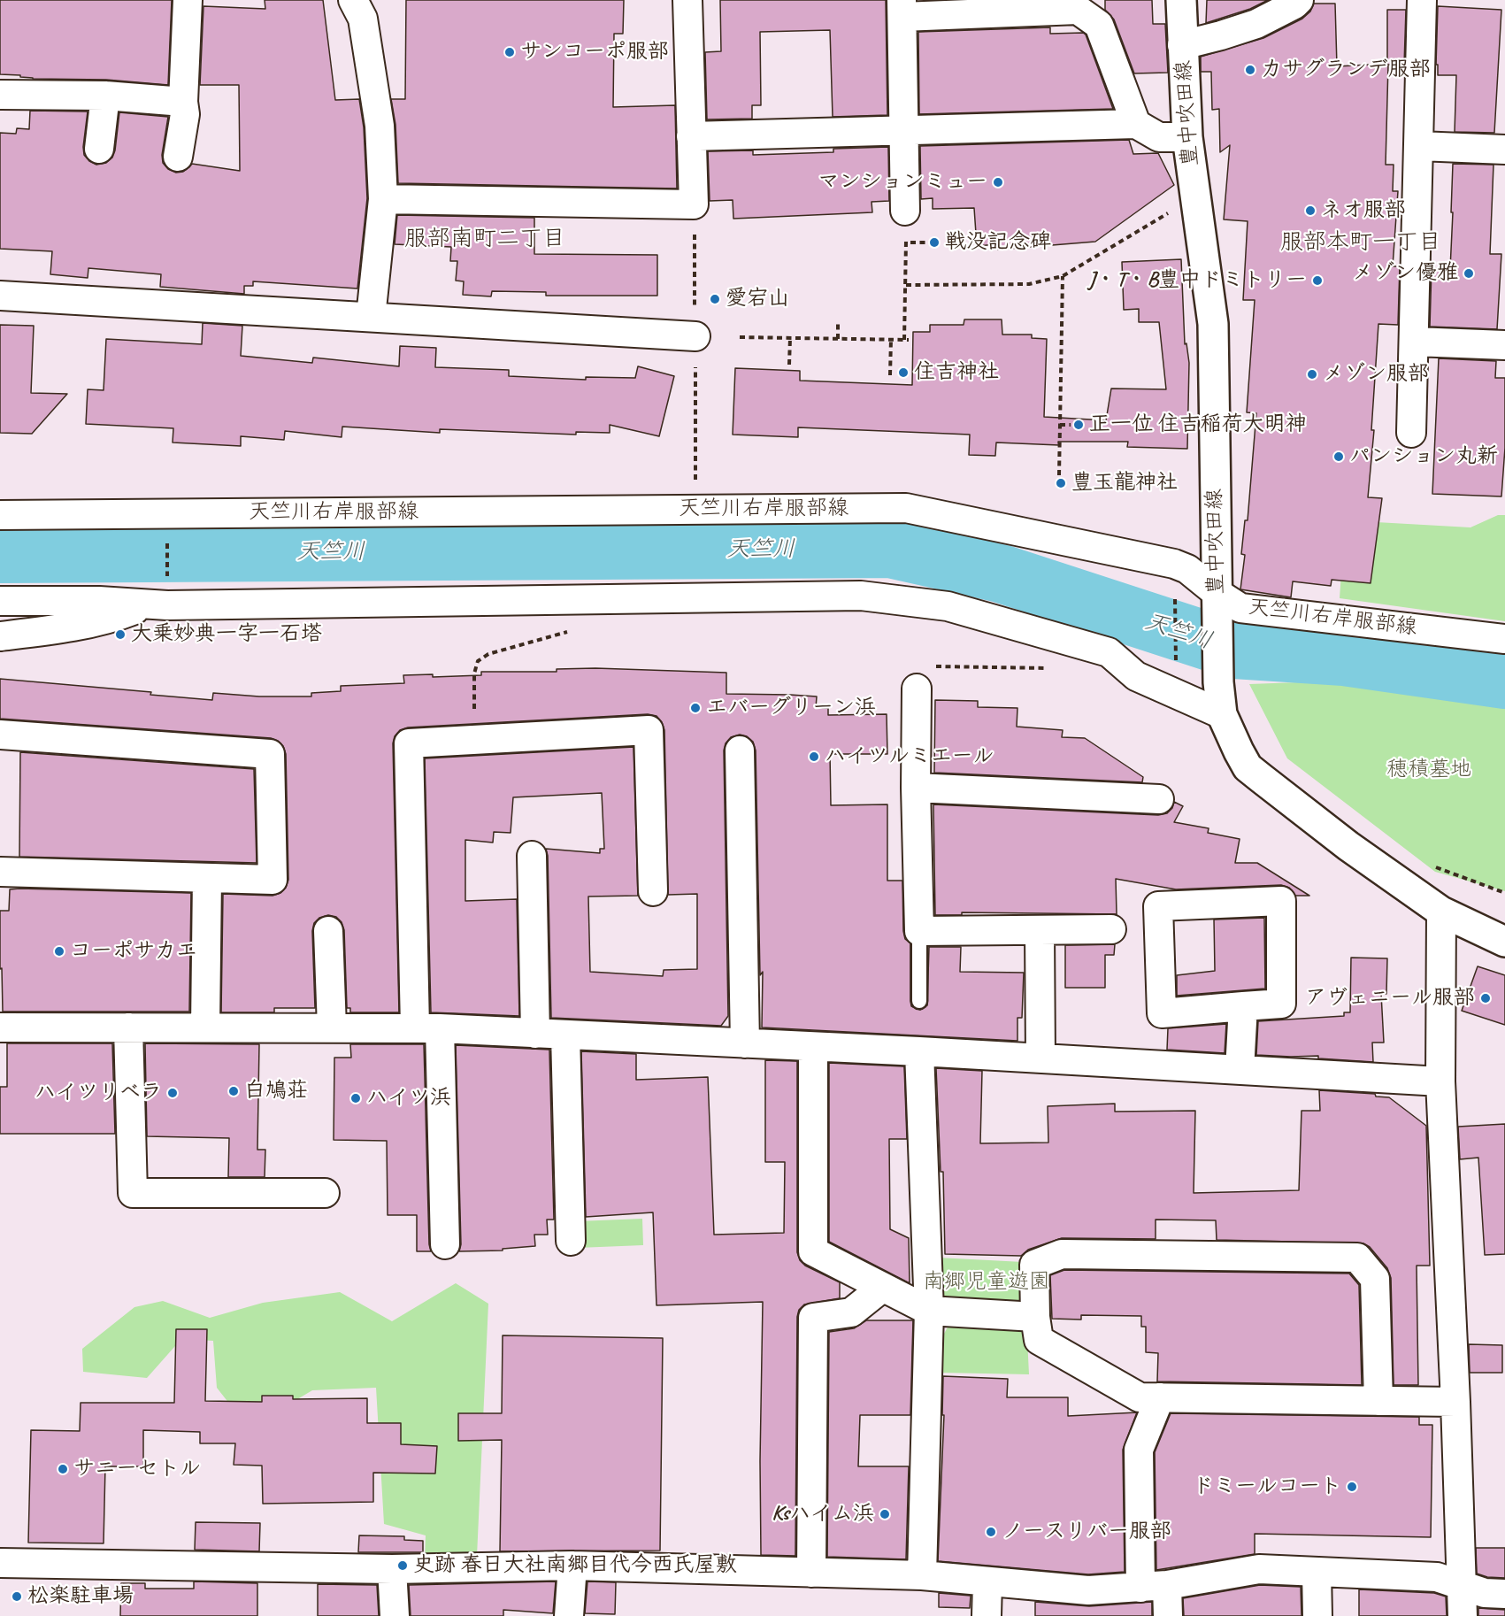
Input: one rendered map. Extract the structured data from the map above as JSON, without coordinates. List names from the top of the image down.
{
  "streets": {
    "main road": ["豊中吹田線"],
    "street": ["天竺川右岸服部線"]
  },
  "crossings": [
    ["豊中吹田線", "天竺川右岸服部線"]
  ],
  "districts": ["服部南町二丁目", "服部本町一丁目"],
  "water": ["天竺川"],
  "parks": ["穂積墓地", "南郷児童遊園"],
  "places": [
    "サンコーポ服部",
    "カサグランデ服部",
    "マンションミュー",
    "ネオ服部",
    "戦没記念碑",
    "メゾン優雅",
    "J・T・B豊中ドミトリー",
    "愛宕山",
    "住吉神社",
    "メゾン服部",
    "正一位 住吉稲荷大明神",
    "パンション丸新",
    "豊玉龍神社",
    "大乗妙典一字一石塔",
    "エバーグリーン浜",
    "ハイツルミエール",
    "コーポサカエ",
    "アヴェニール服部",
    "白鳩荘",
    "ハイツリベラ",
    "ハイツ浜",
    "サニーセトル",
    "ドミールコート",
    "Ksハイム浜",
    "ノースリバー服部",
    "史跡 春日大社南郷目代今西氏屋敷",
    "松楽駐車場"
  ]
}
